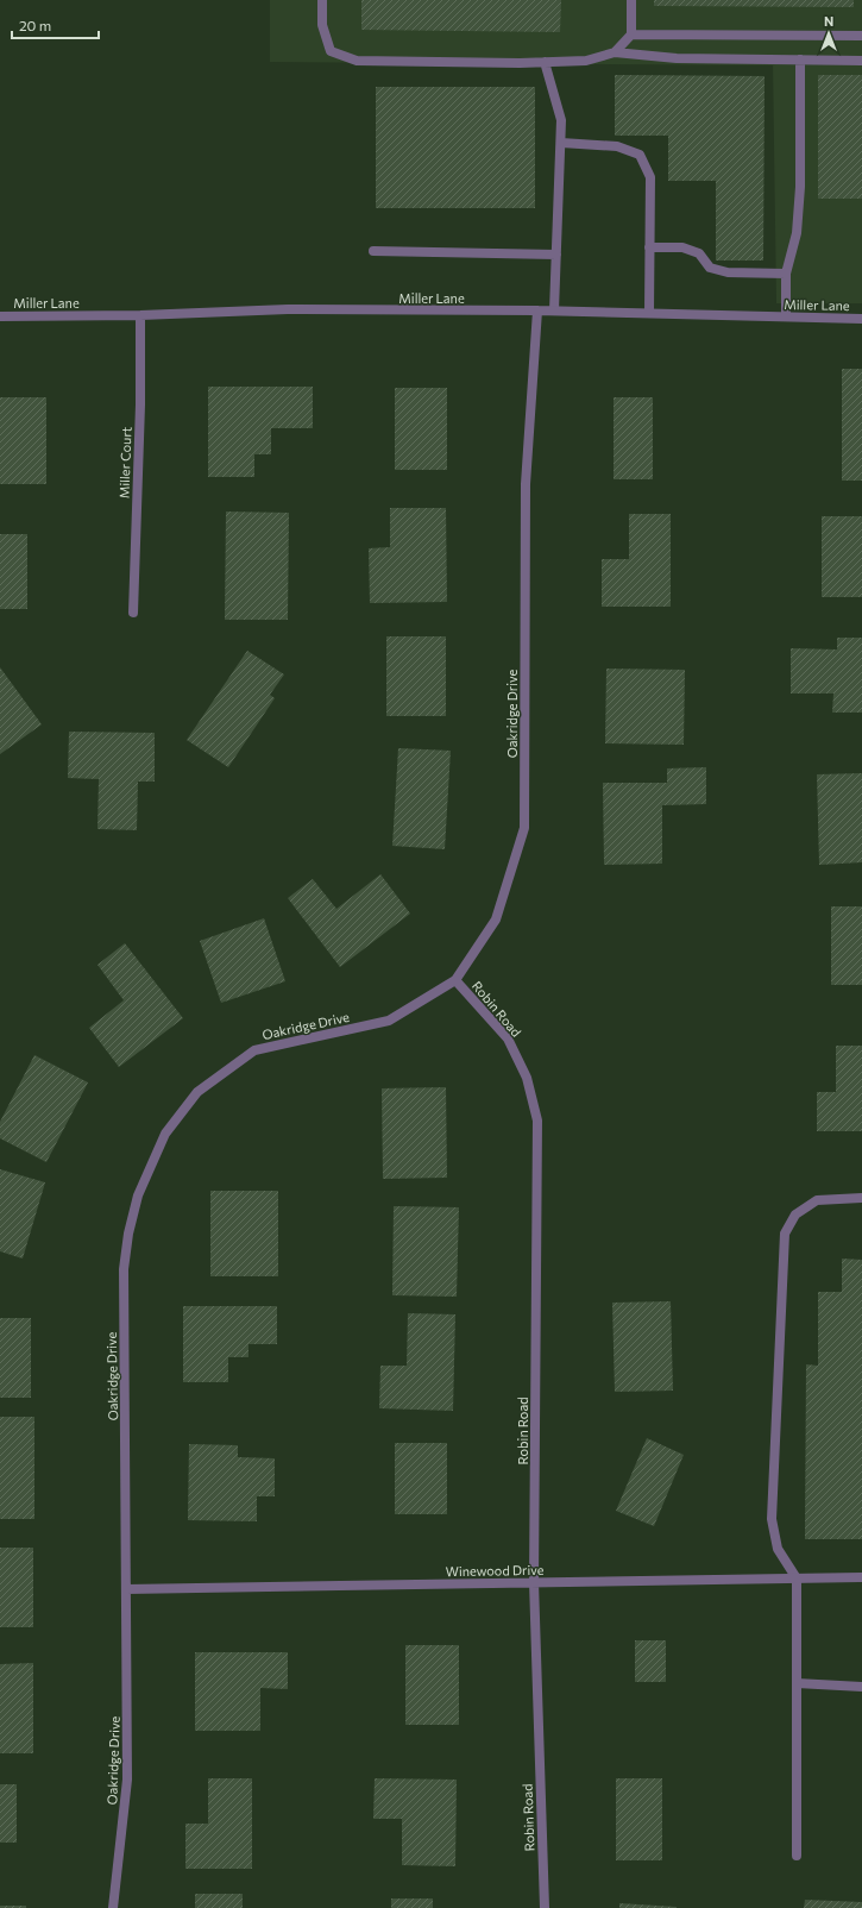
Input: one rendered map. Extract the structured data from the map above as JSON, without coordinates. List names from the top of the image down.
{
  "streets": {
    "street": [
      "Miller Lane",
      "Miller Court",
      "Oakridge Drive",
      "Robin Road",
      "Winewood Drive"
    ]
  },
  "crossings": [
    ["Miller Lane", "Miller Court"],
    ["Miller Lane", "Oakridge Drive"],
    ["Oakridge Drive", "Robin Road"],
    ["Oakridge Drive", "Winewood Drive"],
    ["Robin Road", "Winewood Drive"]
  ],
  "scale_bar": "20 m",
  "north": "top"
}
